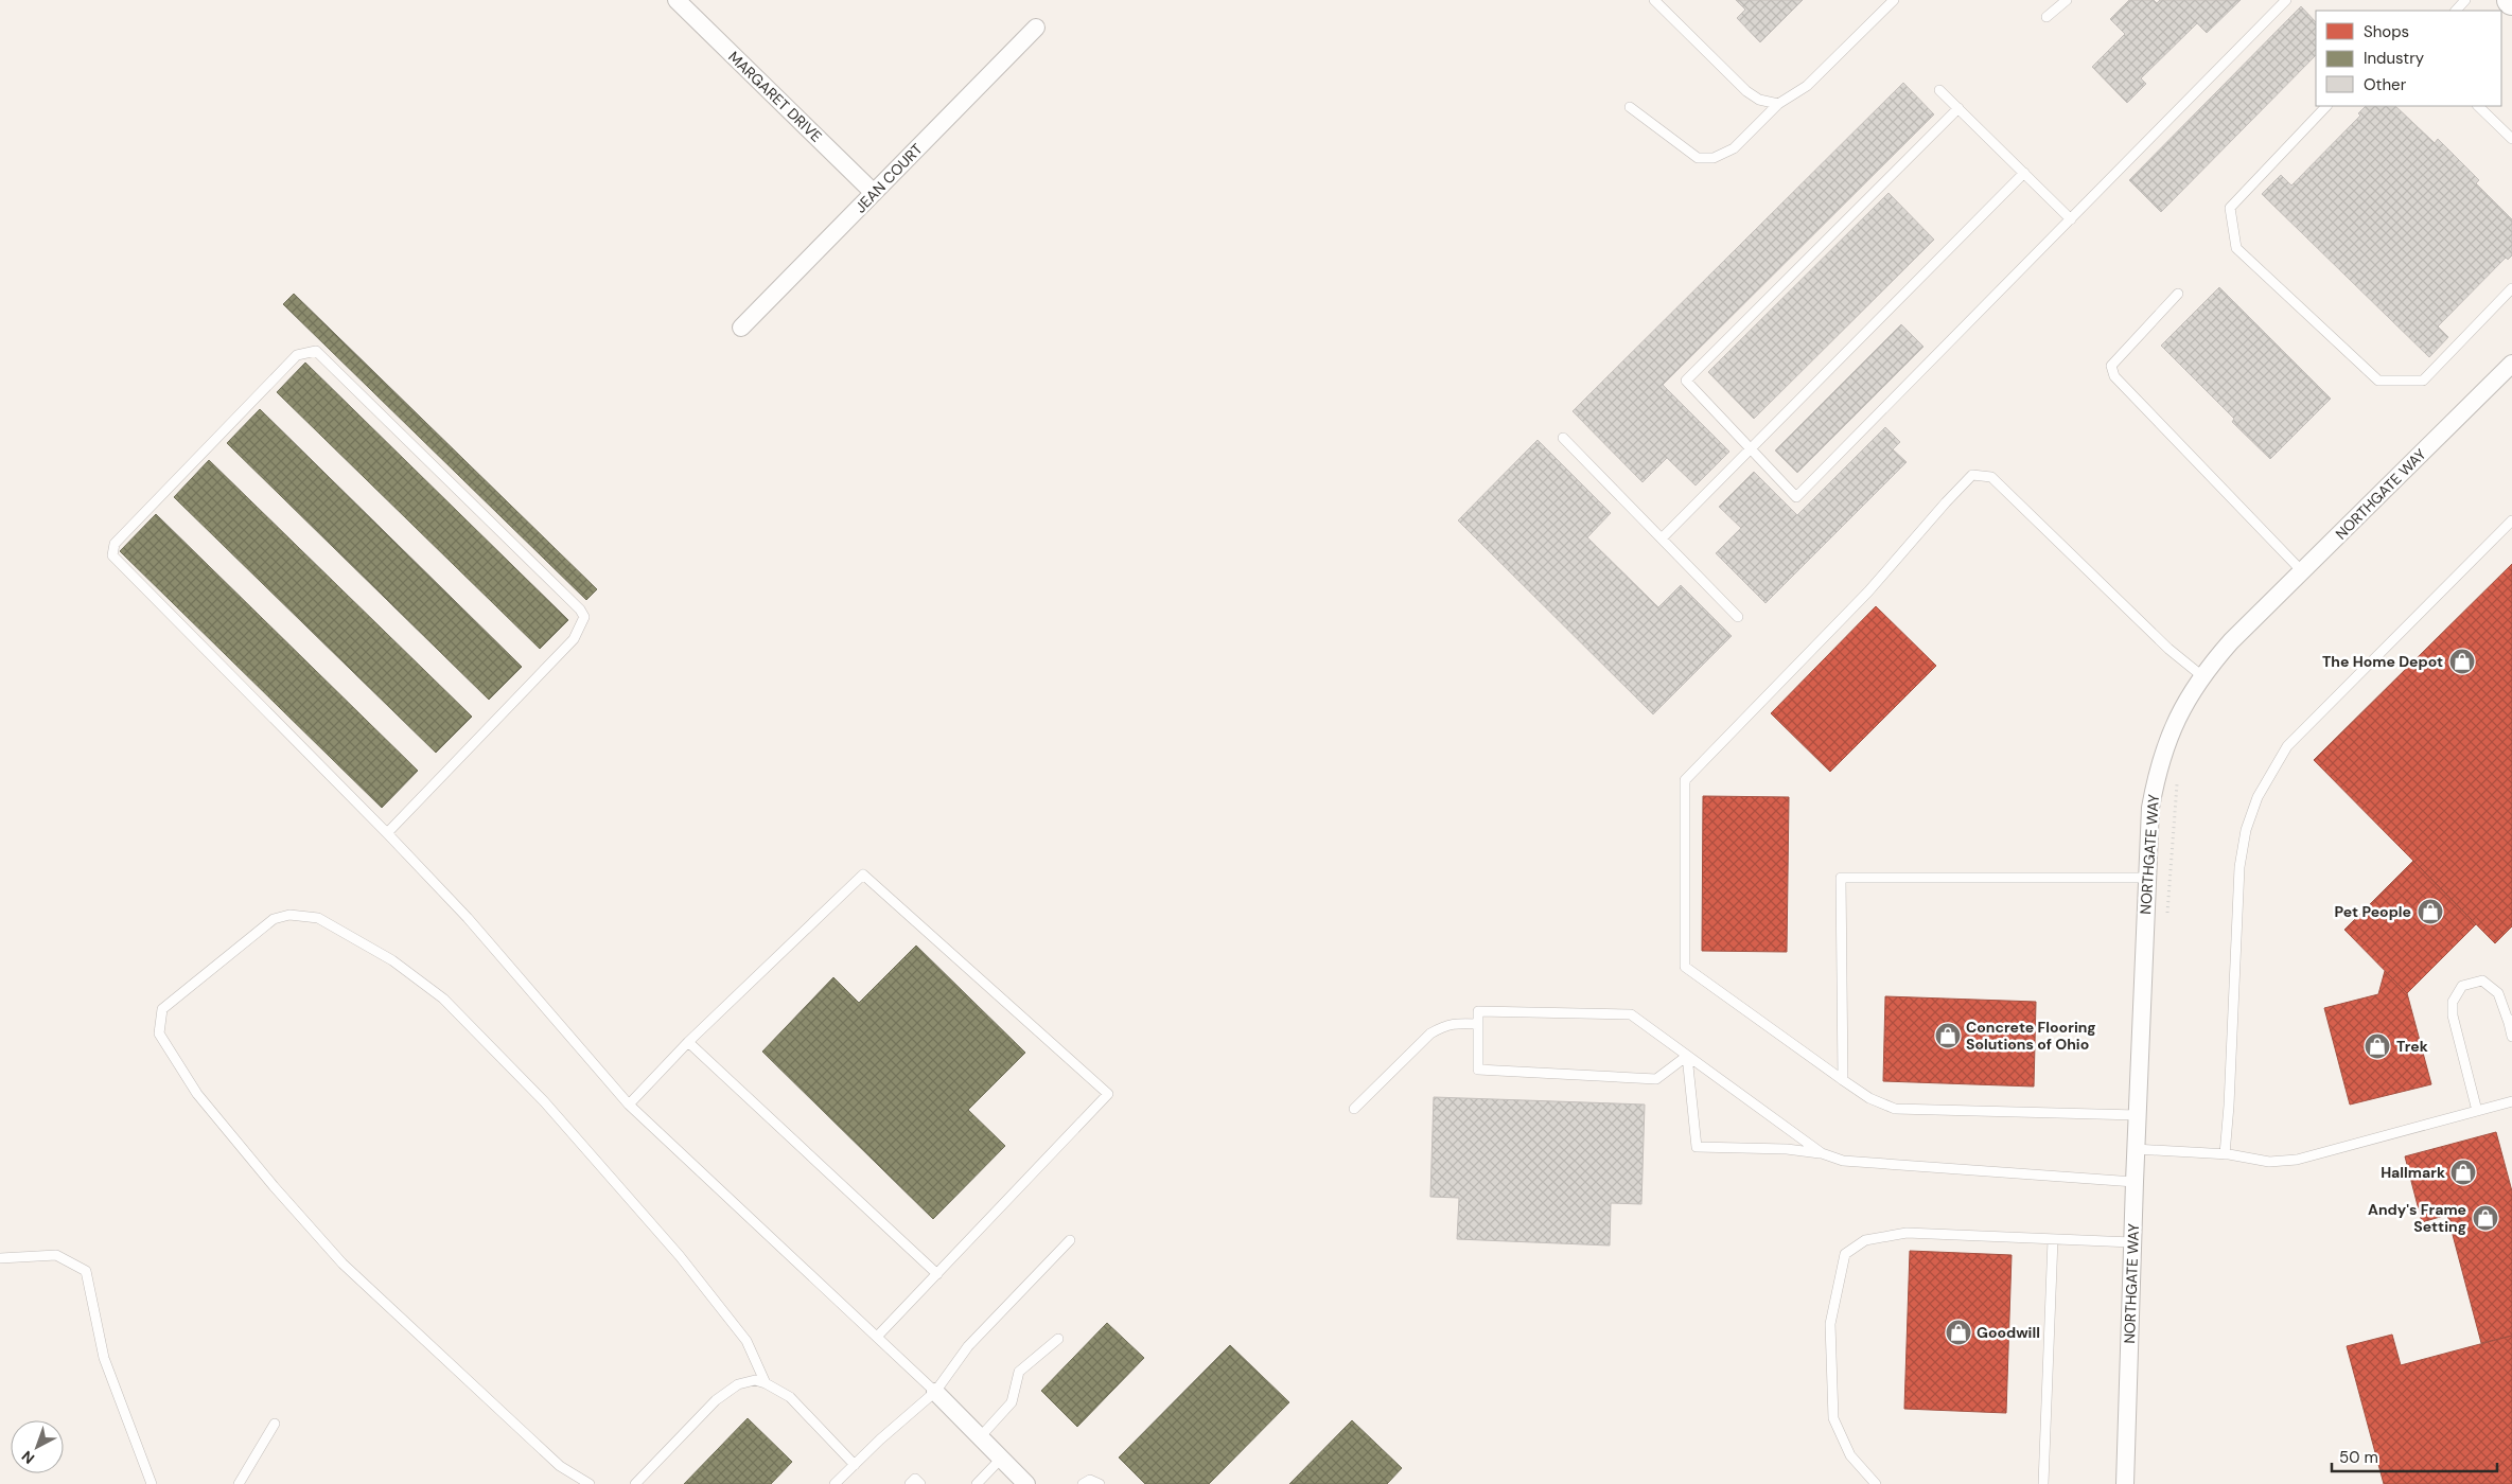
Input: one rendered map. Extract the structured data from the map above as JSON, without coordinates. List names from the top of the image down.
{
  "streets": {
    "street": ["MARGARET DRIVE", "JEAN COURT", "NORTHGATE WAY"]
  },
  "crossings": [
    ["MARGARET DRIVE", "JEAN COURT"]
  ],
  "places": {
    "shop": [
      "The Home Depot",
      "Pet People",
      "Concrete Flooring Solutions of Ohio",
      "Trek",
      "Hallmark",
      "Andy's Frame Setting",
      "Goodwill"
    ]
  },
  "legend": ["Shops", "Industry", "Other"],
  "scale_bar": "50 m",
  "north": "bottom left"
}
